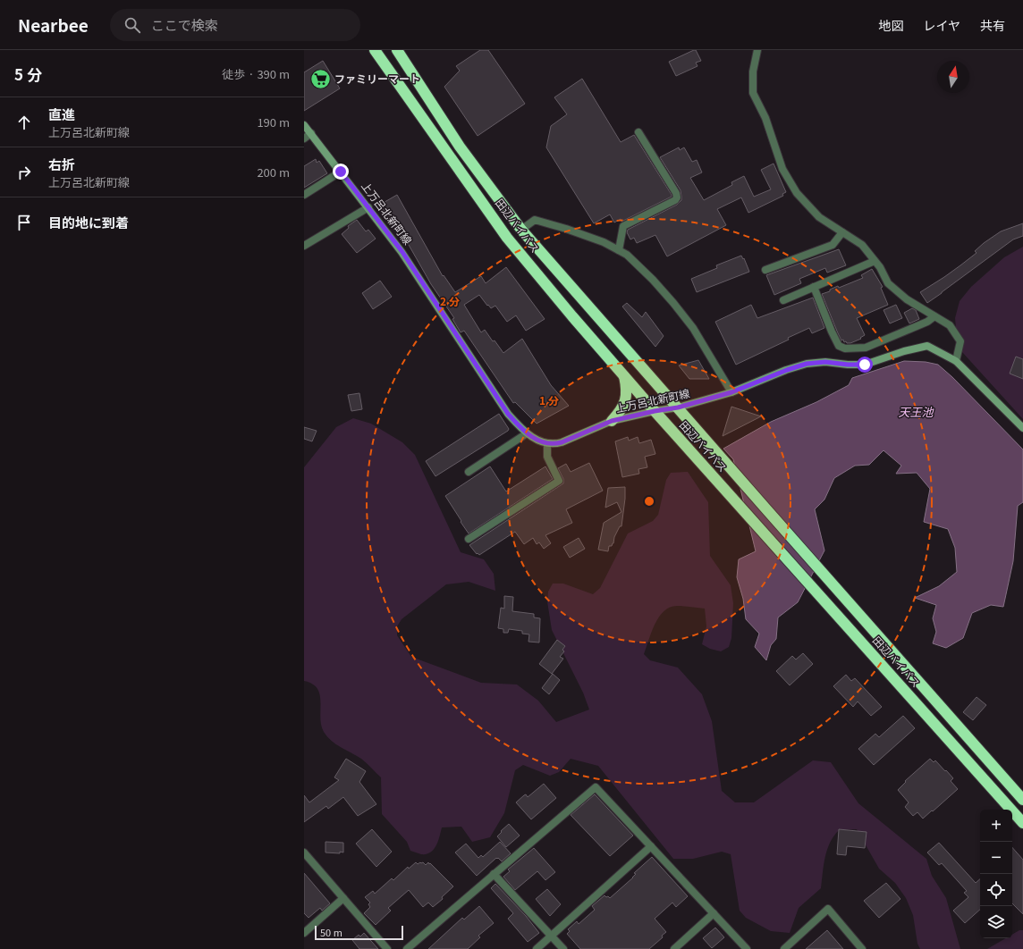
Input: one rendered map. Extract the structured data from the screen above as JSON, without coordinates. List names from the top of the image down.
{
  "streets": {
    "highway": ["田辺バイパス"],
    "main road": ["上万呂北新町線"]
  },
  "crossings": [
    ["上万呂北新町線", "田辺バイパス"]
  ],
  "water": ["天王池"],
  "places": {
    "supermarket": ["ファミリーマート"]
  },
  "scale_bar": "50 m",
  "north": "top",
  "page": {
    "header": "Nearbee",
    "search": "ここで検索",
    "nav": ["地図", "レイヤ", "共有"],
    "heading": ["5 分", "徒歩 · 390 m"],
    "list": [
      ["直進", "上万呂北新町線", "190 m"],
      ["右折", "上万呂北新町線", "200 m"],
      "目的地に到着"
    ],
    "map_buttons": ["+", "−"],
    "scale": "50 m"
  },
  "rings": ["2 分", "1 分"]
}
